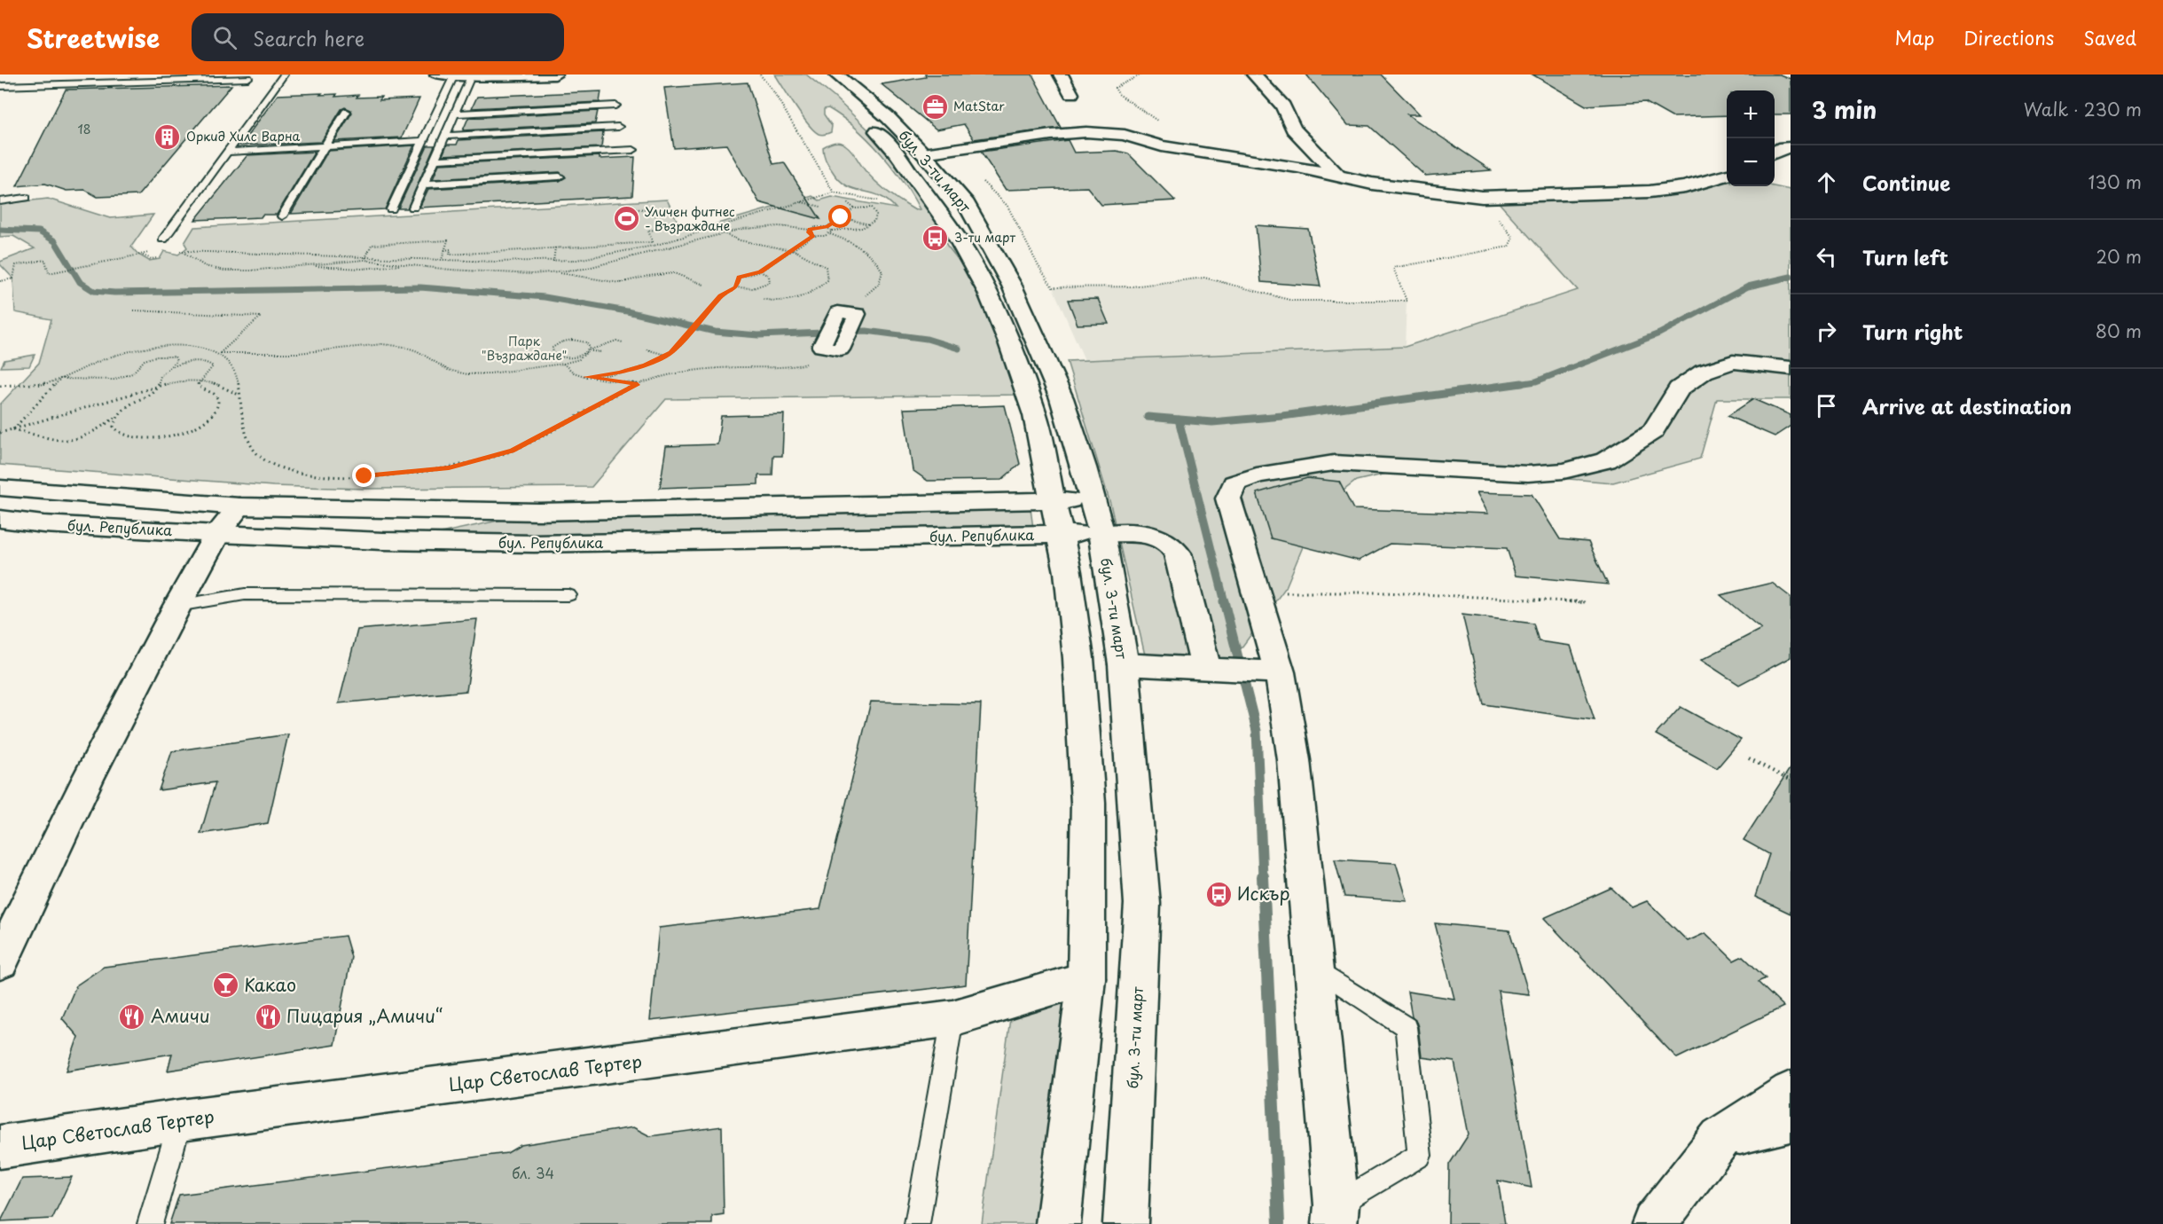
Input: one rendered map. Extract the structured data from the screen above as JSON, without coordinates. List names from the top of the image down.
{
  "streets": {
    "street": ["бул. 3-ти март", "бул. Република", "Цар Светослав Тертер"]
  },
  "crossings": [
    ["бул. 3-ти март", "бул. Република"],
    ["бул. 3-ти март", "Цар Светослав Тертер"]
  ],
  "parks": ["Парк \"Възраждане\""],
  "places": {
    "office": ["MatStar"],
    "building": ["Оркид Хилс Варна"],
    "sports": ["Уличен фитнес - Възраждане"],
    "bus stop": ["3-ти март", "Искър"],
    "bar": ["Какао"],
    "restaurant": ["Амичи", "Пицария „Амичи“"]
  },
  "house_numbers": ["18", "бл. 34"],
  "page": {
    "header": "Streetwise",
    "search": "Search here",
    "nav": ["Map", "Directions", "Saved"],
    "heading": ["3 min", "Walk · 230 m"],
    "map_buttons": ["+", "−"],
    "list": [
      ["Continue", "130 m"],
      ["Turn left", "20 m"],
      ["Turn right", "80 m"],
      "Arrive at destination"
    ]
  }
}
